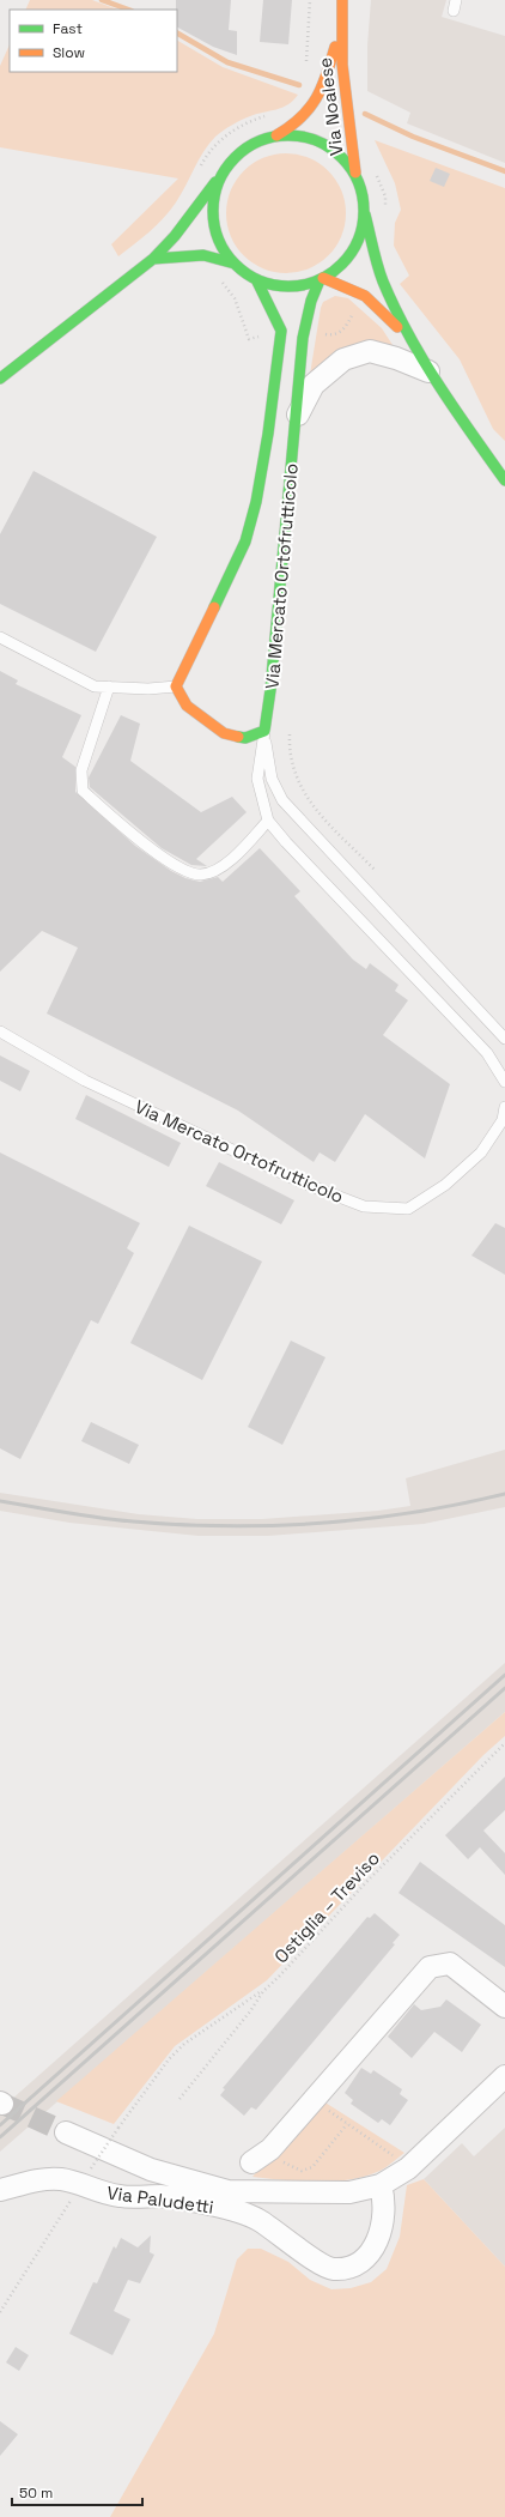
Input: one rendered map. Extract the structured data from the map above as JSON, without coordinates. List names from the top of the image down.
{
  "streets": {
    "main road": ["Via Noalese", "Via Mercato Ortofrutticolo"],
    "street": ["Via Paludetti"],
    "path": ["Ostiglia – Treviso"]
  },
  "crossings": [
    ["Via Noalese", "Via Mercato Ortofrutticolo"]
  ],
  "legend": ["Fast", "Slow"],
  "scale_bar": "50 m"
}
